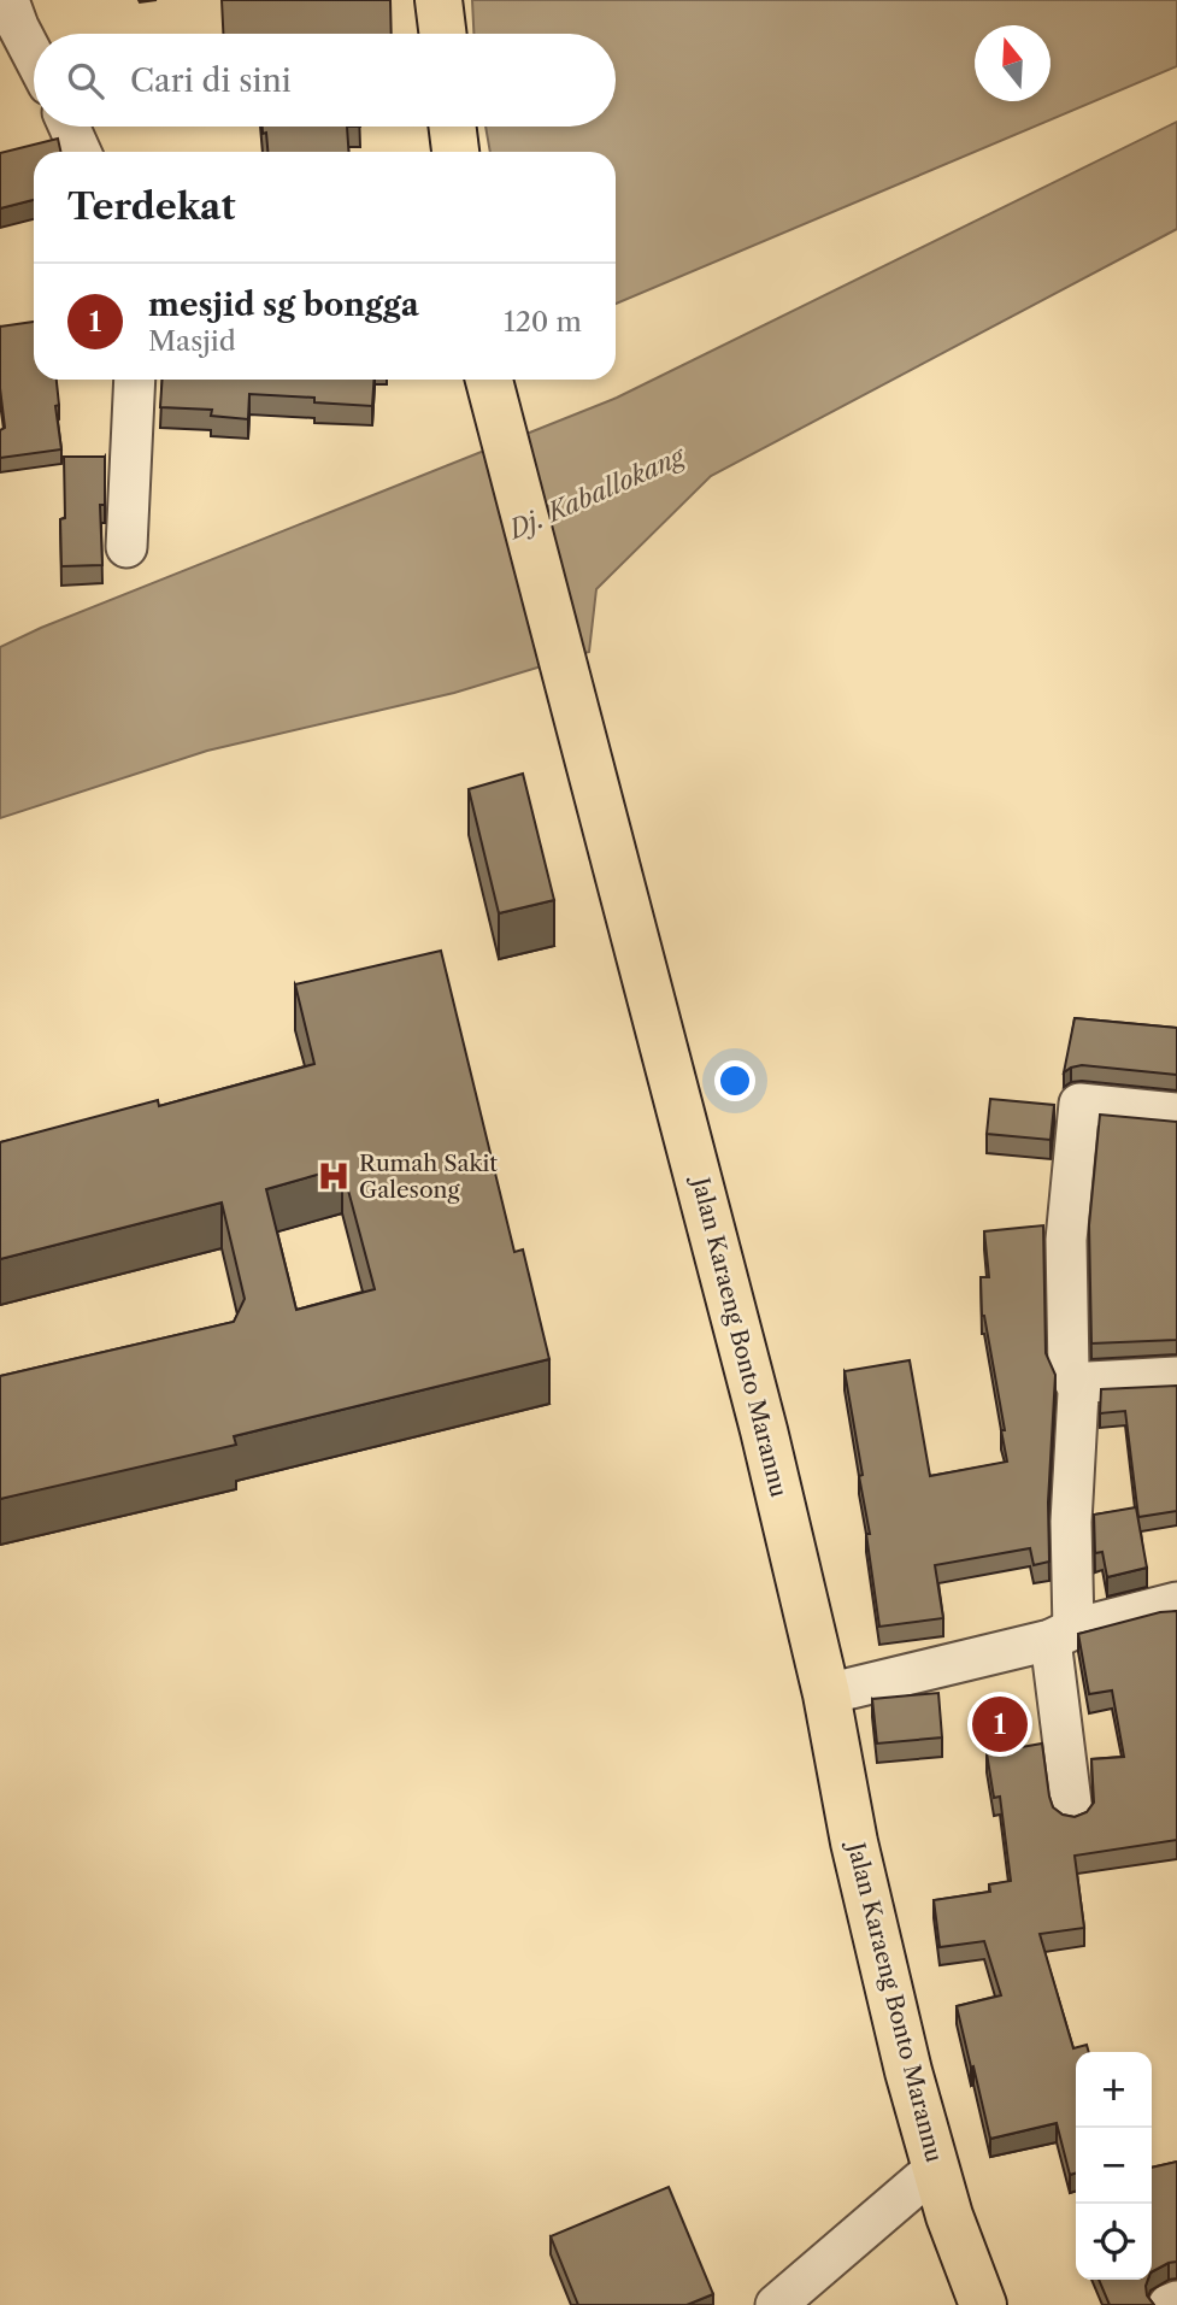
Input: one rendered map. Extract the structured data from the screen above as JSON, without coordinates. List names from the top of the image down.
{
  "streets": {
    "main road": ["Jalan Karaeng Bonto Marannu"]
  },
  "water": ["Dj. Kaballokang"],
  "places": {
    "hospital": ["Rumah Sakit Galesong"]
  },
  "north": "top",
  "page": {
    "search": "Cari di sini",
    "heading": "Terdekat",
    "list": [
      {
        "mark": "1",
        "name": "mesjid sg bongga",
        "note": "Masjid",
        "value": "120 m"
      }
    ],
    "pins": "1",
    "map_buttons": ["+", "−"]
  }
}
